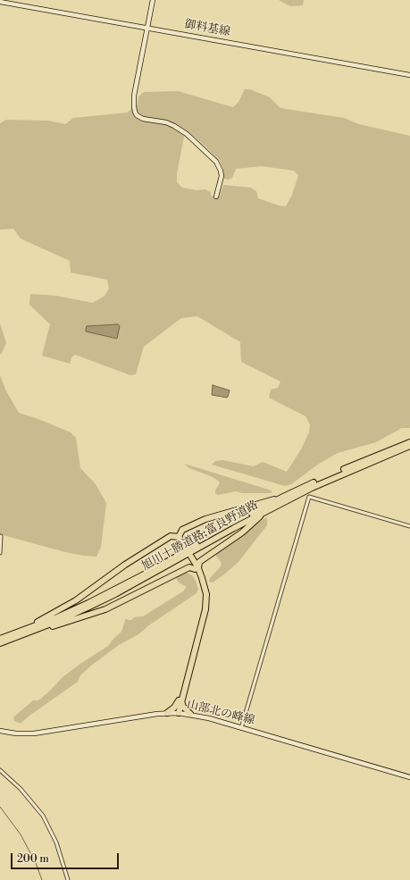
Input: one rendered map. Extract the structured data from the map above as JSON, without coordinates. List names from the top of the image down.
{
  "streets": {
    "highway": ["旭川十勝道路;富良野道路"],
    "street": ["御料基線", "山部北の峰線"]
  },
  "scale_bar": "200 m"
}
